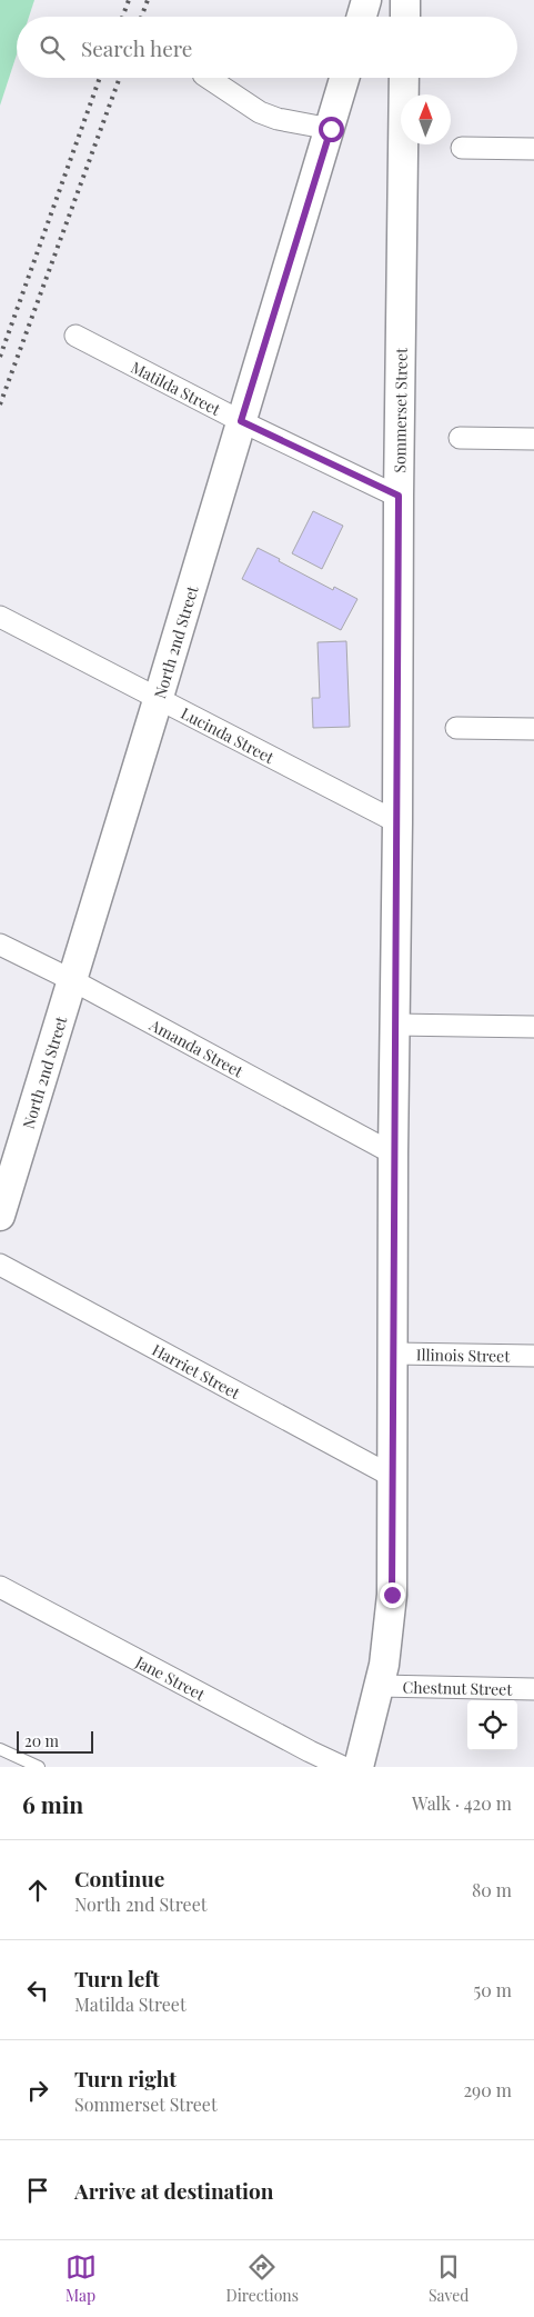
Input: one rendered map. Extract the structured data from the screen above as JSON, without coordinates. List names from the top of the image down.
{
  "streets": {
    "main road": ["Sommerset Street", "North 2nd Street"],
    "street": [
      "Matilda Street",
      "Lucinda Street",
      "Amanda Street",
      "Illinois Street",
      "Harriet Street",
      "Jane Street",
      "Chestnut Street"
    ]
  },
  "crossings": [
    ["Matilda Street", "Sommerset Street"],
    ["Matilda Street", "North 2nd Street"],
    ["Sommerset Street", "Lucinda Street"],
    ["Sommerset Street", "Amanda Street"],
    ["Sommerset Street", "Illinois Street"],
    ["Sommerset Street", "Harriet Street"],
    ["Sommerset Street", "Chestnut Street"],
    ["North 2nd Street", "Lucinda Street"],
    ["North 2nd Street", "Amanda Street"]
  ],
  "scale_bar": "20 m",
  "north": "top",
  "page": {
    "search": "Search here",
    "scale": "20 m",
    "heading": ["6 min", "Walk · 420 m"],
    "list": [
      ["Continue", "North 2nd Street", "80 m"],
      ["Turn left", "Matilda Street", "50 m"],
      ["Turn right", "Sommerset Street", "290 m"],
      "Arrive at destination"
    ],
    "nav": ["Map", "Directions", "Saved"]
  }
}
